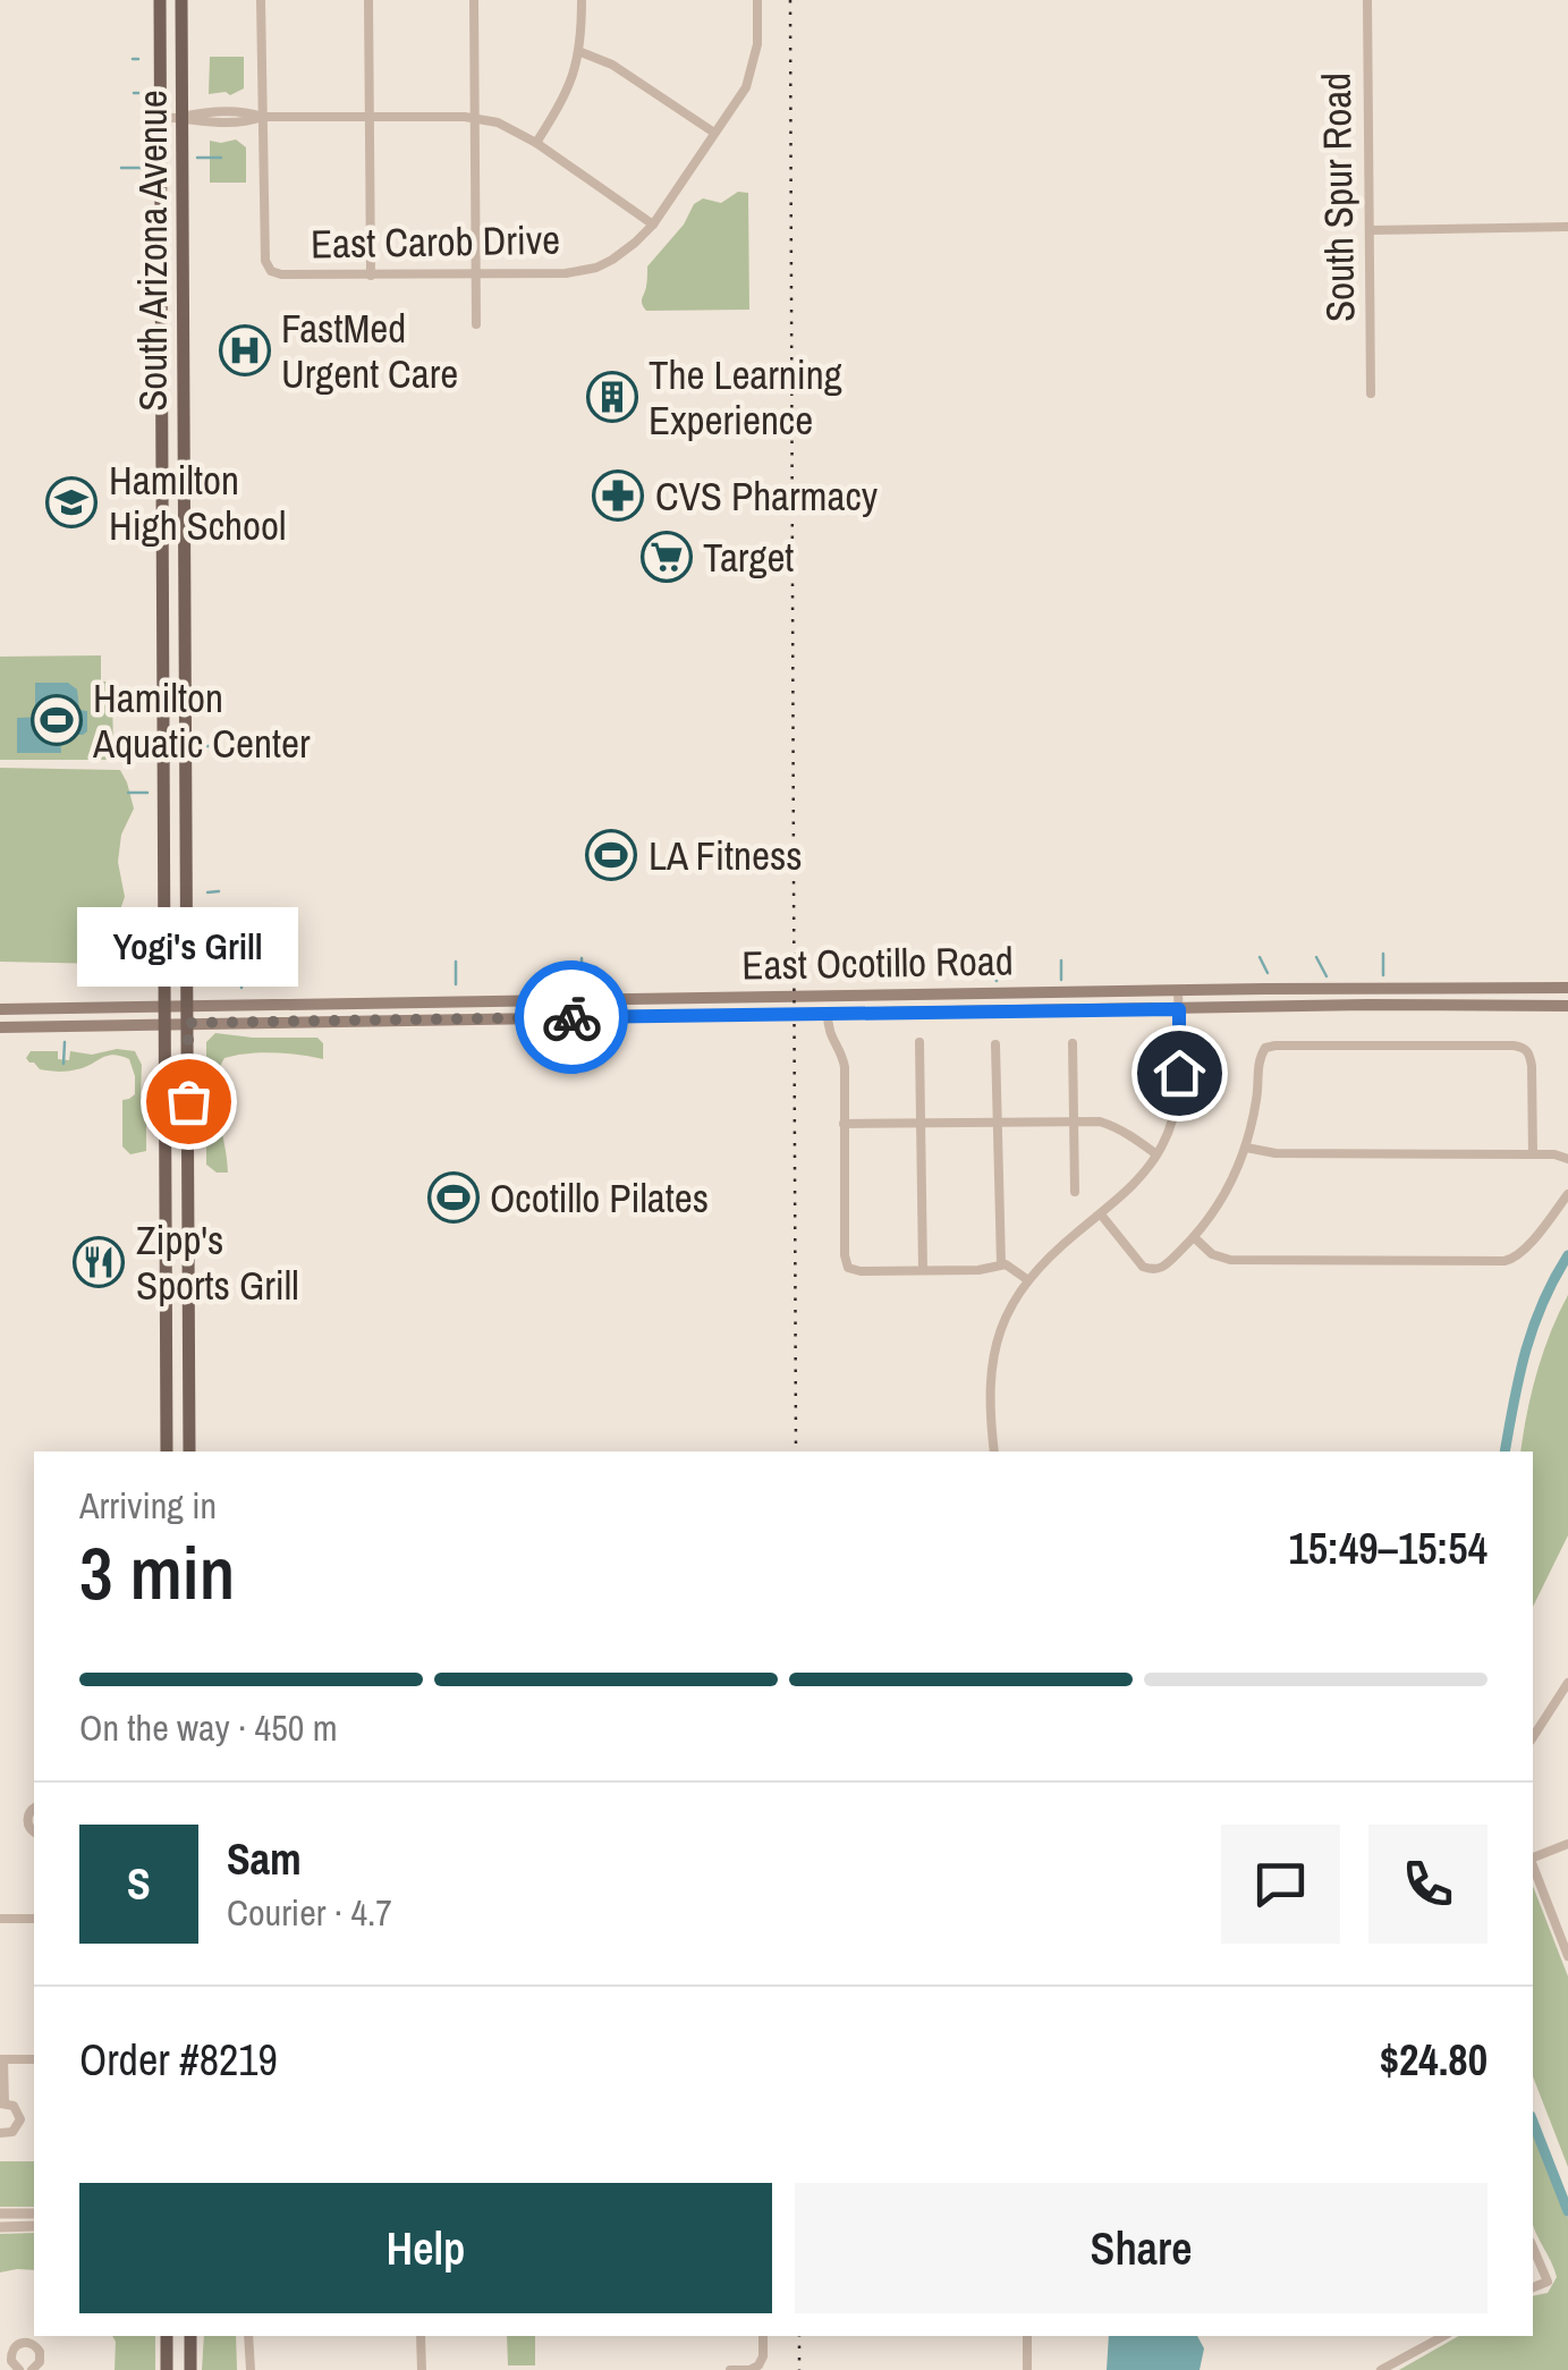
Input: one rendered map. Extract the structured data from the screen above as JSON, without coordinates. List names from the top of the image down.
{
  "streets": {
    "main road": ["South Arizona Avenue", "East Ocotillo Road"],
    "street": ["South Spur Road", "East Carob Drive"]
  },
  "crossings": [
    ["South Arizona Avenue", "East Ocotillo Road"]
  ],
  "places": {
    "hospital": ["FastMed Urgent Care"],
    "building": ["The Learning Experience"],
    "pharmacy": ["CVS Pharmacy"],
    "school or university": ["Hamilton High School"],
    "supermarket": ["Target"],
    "sports": ["Hamilton Aquatic Center", "LA Fitness", "Ocotillo Pilates"],
    "other": ["Yogi's Grill"],
    "restaurant": ["Zipp's Sports Grill"]
  },
  "page": {
    "bubble": "Yogi's Grill",
    "heading": ["3 min", "Arriving in", "15:49–15:54"],
    "panel": [
      "Sam",
      "Courier · 4.7",
      "Order #8219",
      "$24.80"
    ],
    "bar": "On the way · 450 m",
    "round": "S",
    "buttons": ["Help", "Share"]
  }
}
